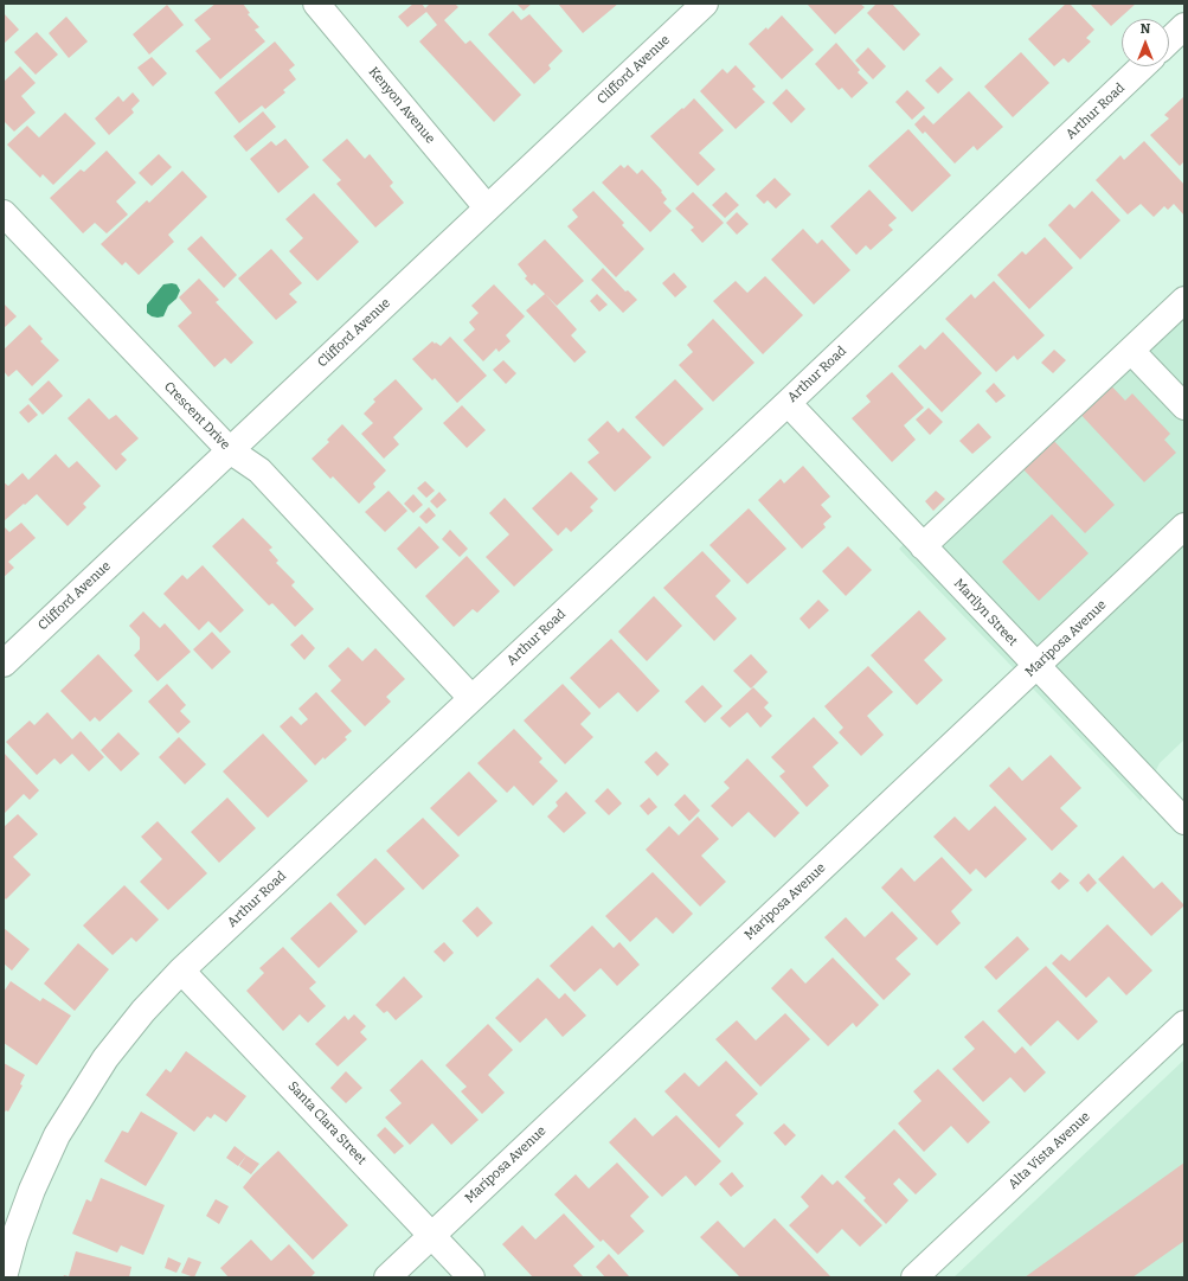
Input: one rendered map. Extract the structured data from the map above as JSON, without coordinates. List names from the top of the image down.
{
  "streets": {
    "street": [
      "Clifford Avenue",
      "Kenyon Avenue",
      "Arthur Road",
      "Crescent Drive",
      "Marilyn Street",
      "Mariposa Avenue",
      "Santa Clara Street",
      "Alta Vista Avenue"
    ]
  },
  "crossings": [
    ["Clifford Avenue", "Kenyon Avenue"],
    ["Clifford Avenue", "Crescent Drive"],
    ["Arthur Road", "Crescent Drive"],
    ["Arthur Road", "Marilyn Street"],
    ["Arthur Road", "Santa Clara Street"],
    ["Marilyn Street", "Mariposa Avenue"],
    ["Mariposa Avenue", "Santa Clara Street"]
  ],
  "north": "top"
}
